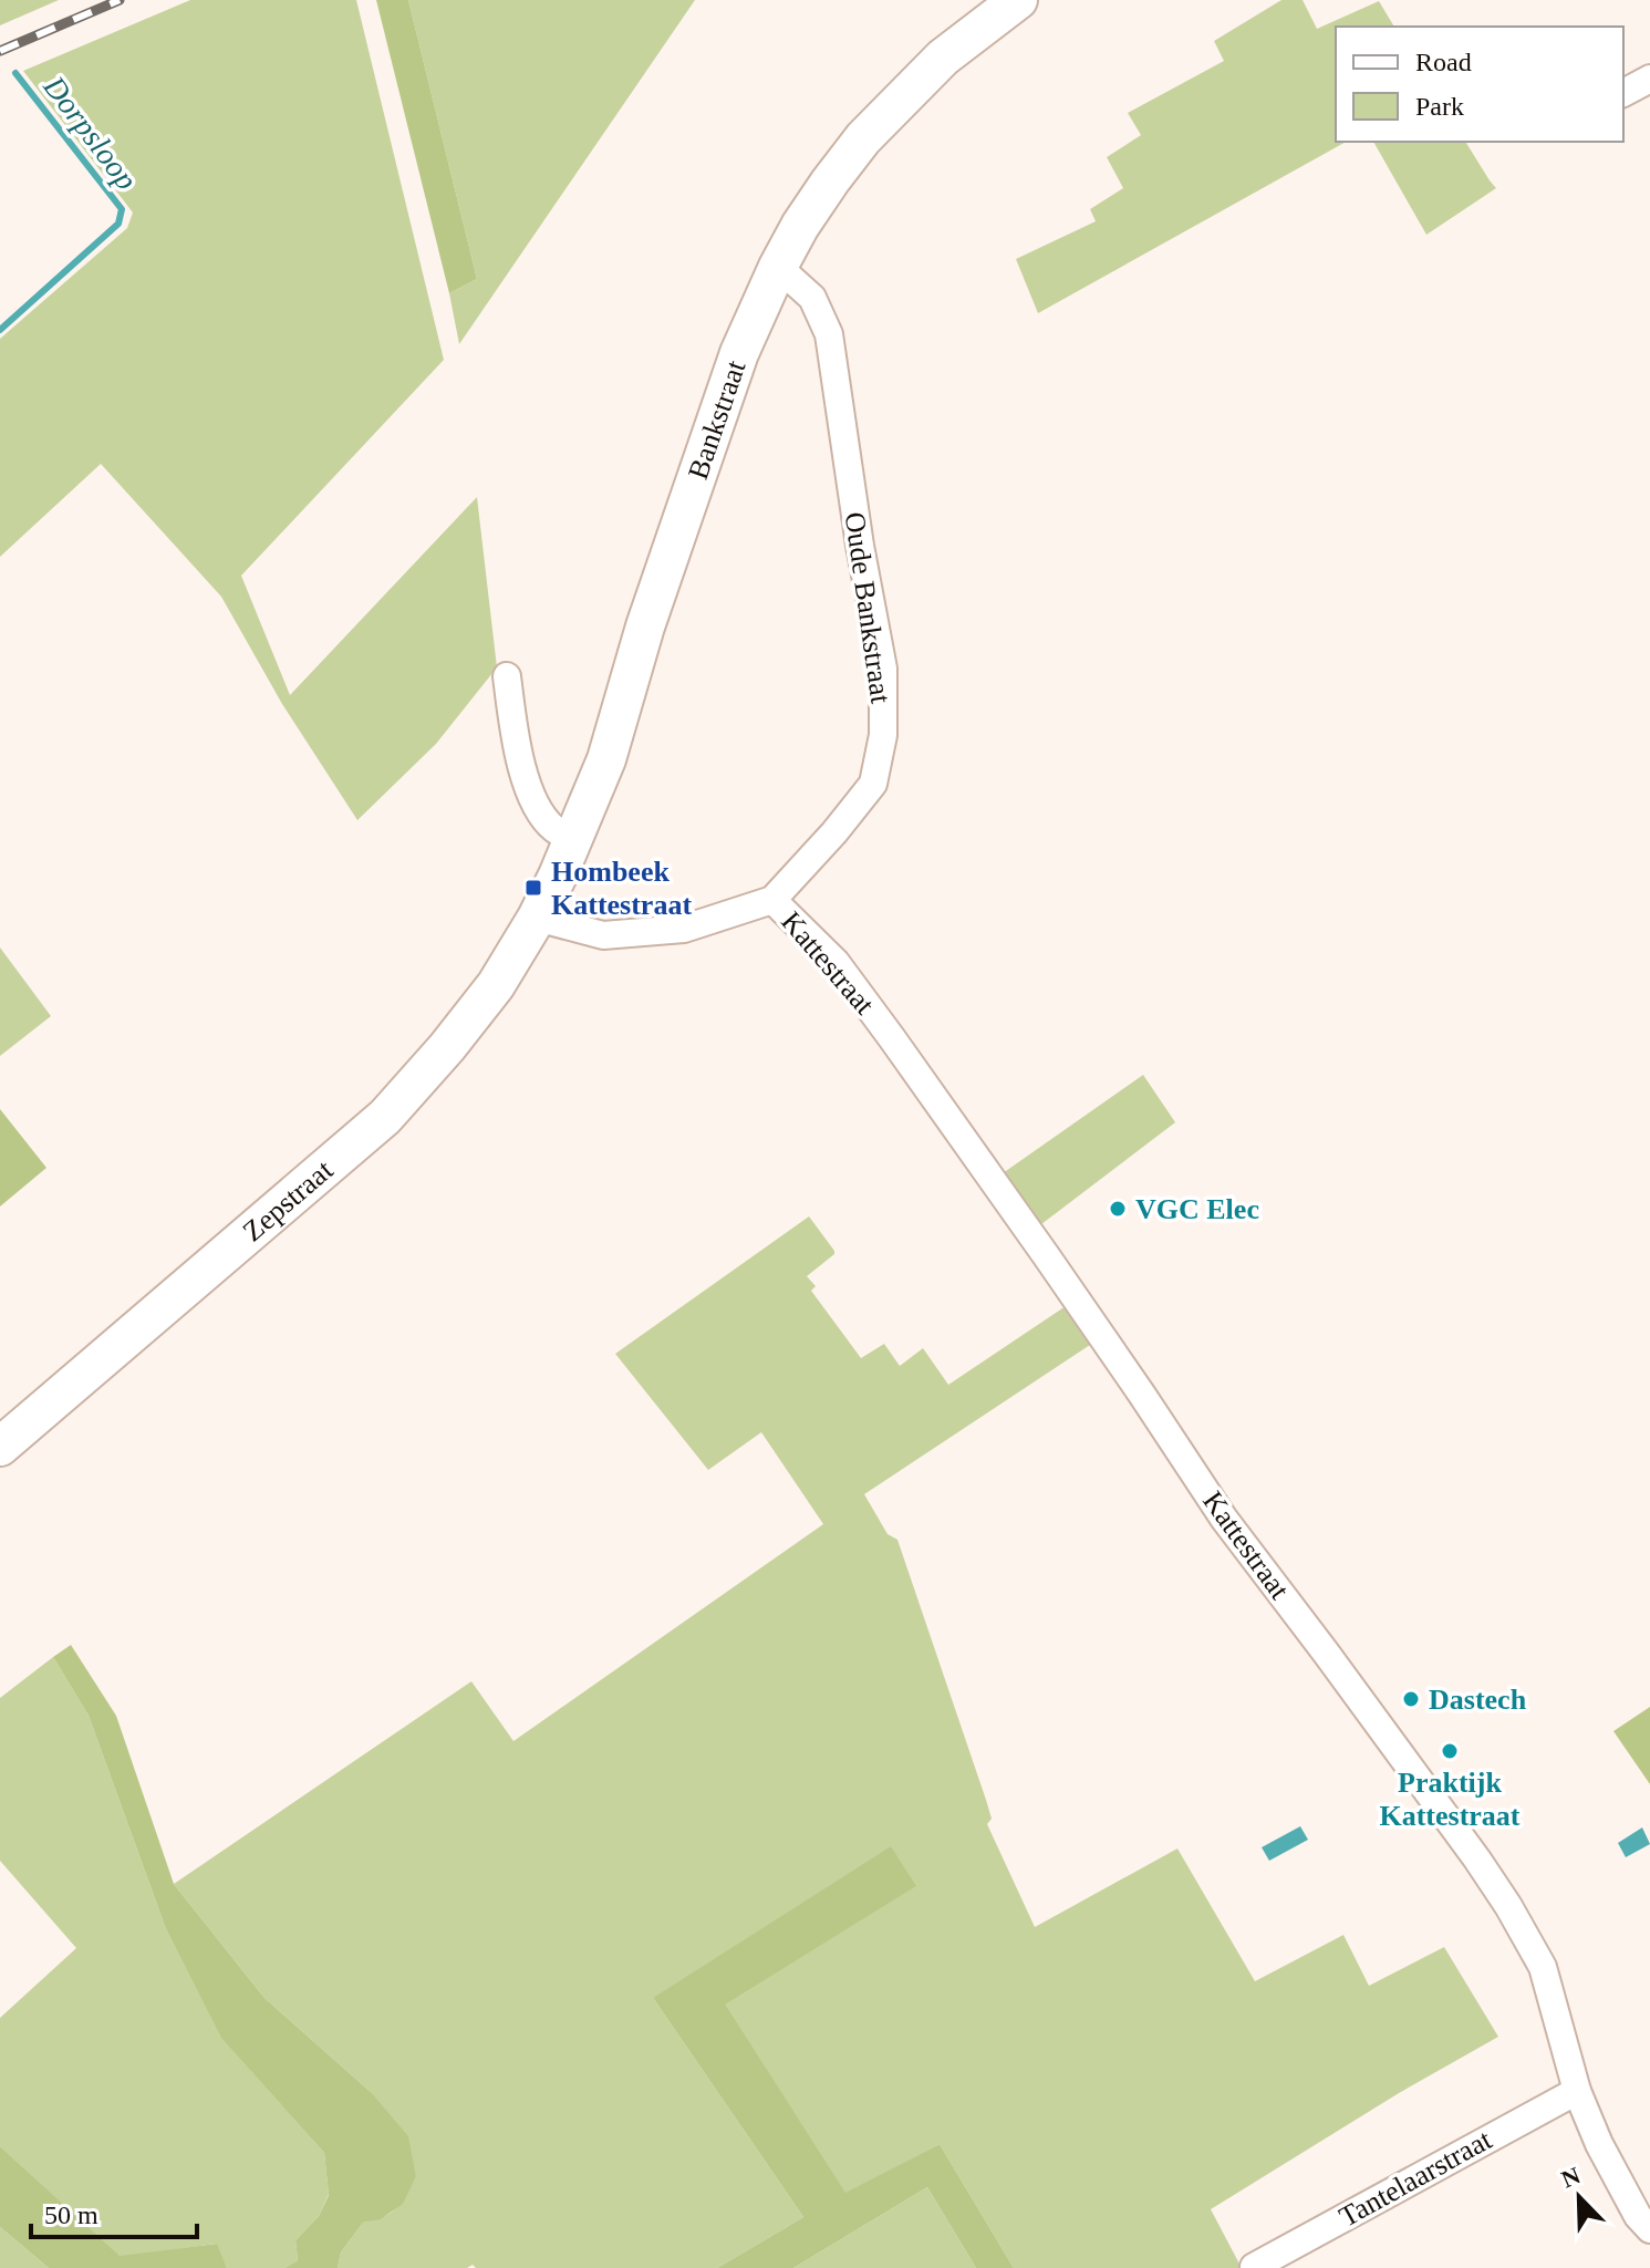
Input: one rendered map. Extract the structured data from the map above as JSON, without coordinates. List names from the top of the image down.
{
  "streets": {
    "street": [
      "Bankstraat",
      "Oude Bankstraat",
      "Kattestraat",
      "Zepstraat",
      "Tantelaarstraat"
    ]
  },
  "crossings": [
    ["Bankstraat", "Oude Bankstraat"],
    ["Bankstraat", "Zepstraat"],
    ["Oude Bankstraat", "Kattestraat"],
    ["Oude Bankstraat", "Zepstraat"],
    ["Kattestraat", "Tantelaarstraat"]
  ],
  "water": ["Dorpsloop"],
  "places": {
    "transit": ["Hombeek Kattestraat"],
    "other": ["VGC Elec", "Dastech", "Praktijk Kattestraat"]
  },
  "legend": ["Road", "Park"],
  "scale_bar": "50 m",
  "north": "top left"
}
